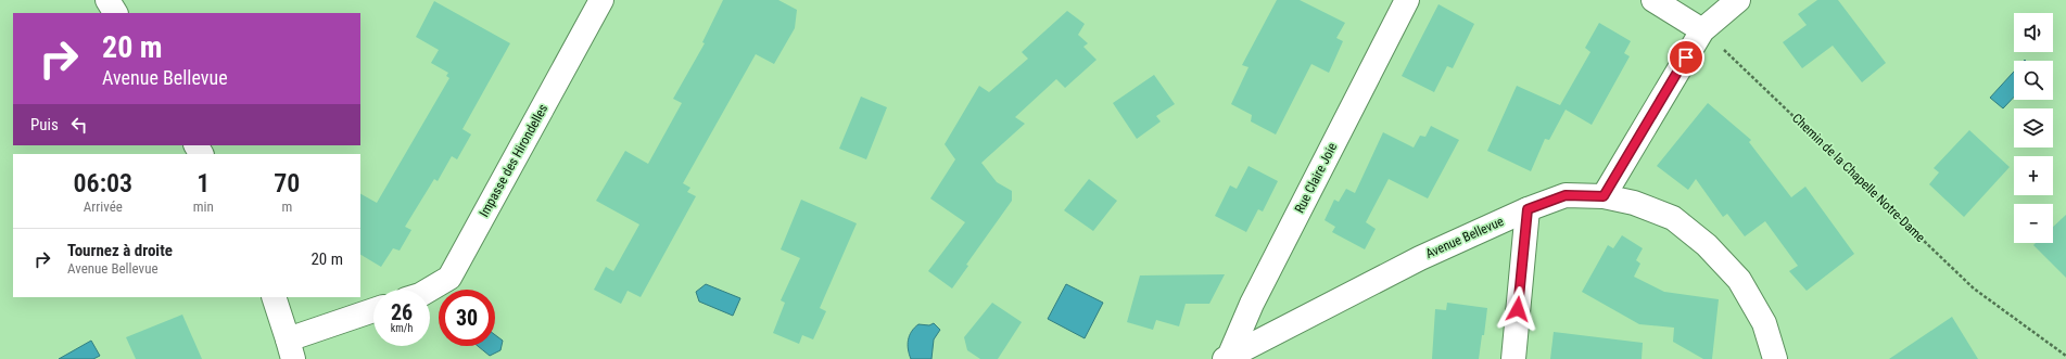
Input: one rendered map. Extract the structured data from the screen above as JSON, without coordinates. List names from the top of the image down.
{
  "streets": {
    "street": ["Impasse des Hirondelles", "Rue Claire Joie", "Avenue Bellevue"],
    "path": ["Chemin de la Chapelle Notre-Dame"]
  },
  "crossings": [
    ["Rue Claire Joie", "Avenue Bellevue"]
  ],
  "page": {
    "map_buttons": ["+", "−"],
    "turn": ["20 m", "Avenue Bellevue"],
    "then": "Puis",
    "eta": [
      "06:03",
      "Arrivée",
      "1",
      "min",
      "70",
      "m"
    ],
    "list": [
      {
        "name": "Tournez à droite",
        "note": "Avenue Bellevue",
        "value": "20 m"
      }
    ],
    "speed": "26 km/h",
    "limit": "30"
  }
}
